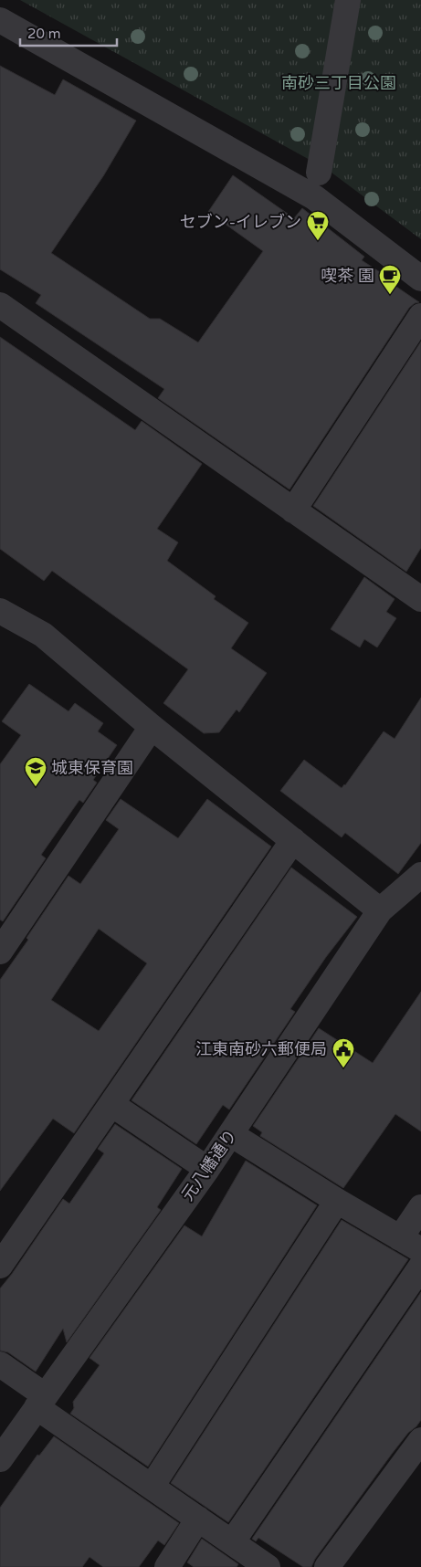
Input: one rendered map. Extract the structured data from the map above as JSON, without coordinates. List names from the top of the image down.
{
  "streets": {
    "street": ["元八幡通り"]
  },
  "parks": ["南砂三丁目公園"],
  "places": {
    "supermarket": ["セブン-イレブン"],
    "cafe": ["喫茶 園"],
    "school or university": ["城東保育園"],
    "public building": ["江東南砂六郵便局"]
  },
  "scale_bar": "20 m"
}
